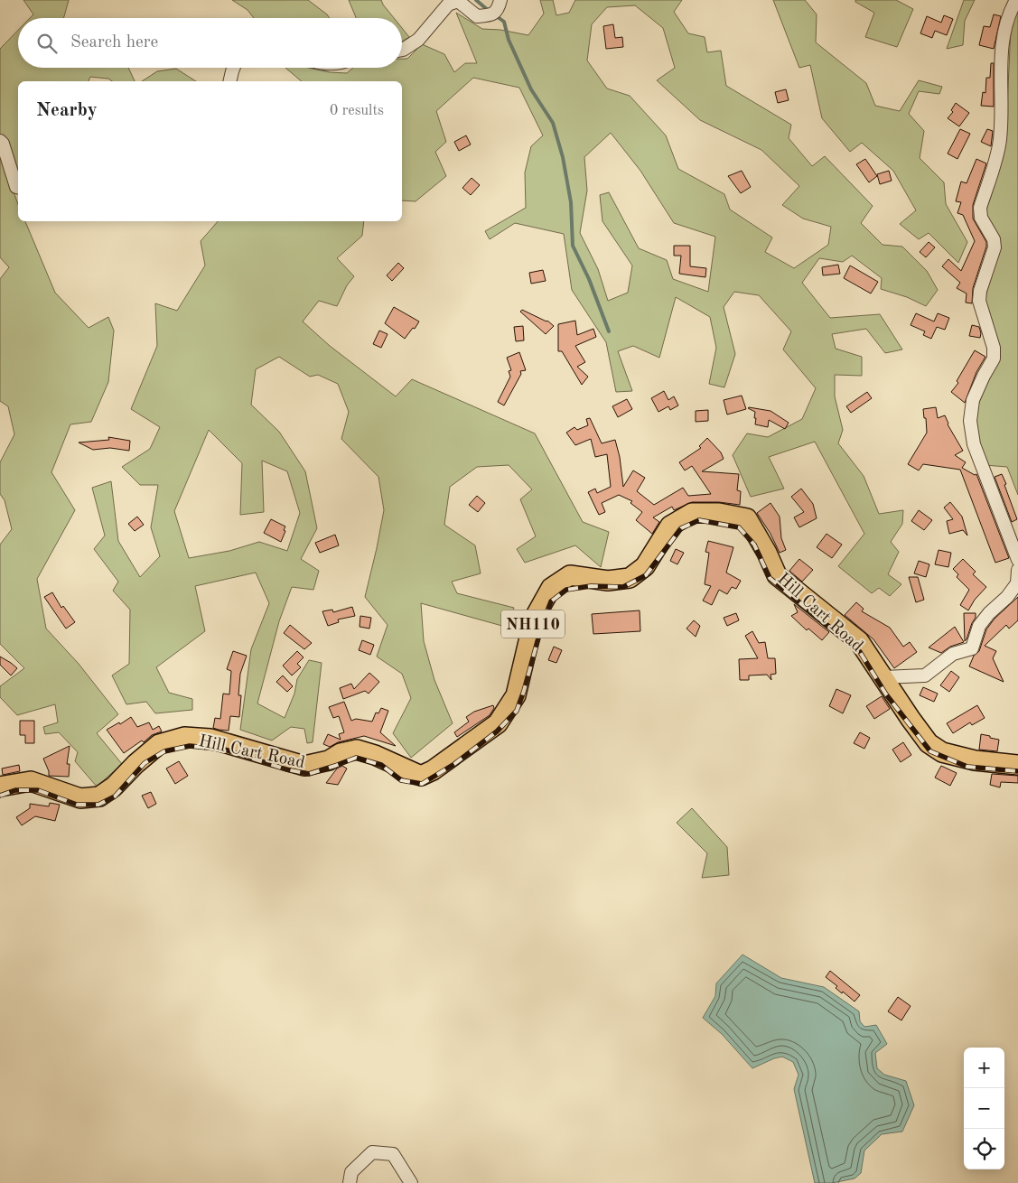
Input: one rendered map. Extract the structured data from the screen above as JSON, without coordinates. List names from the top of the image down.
{
  "streets": {
    "highway": ["Hill Cart Road", "NH110"]
  },
  "page": {
    "search": "Search here",
    "heading": ["Nearby", "0 results"],
    "map_buttons": ["+", "−"]
  }
}
